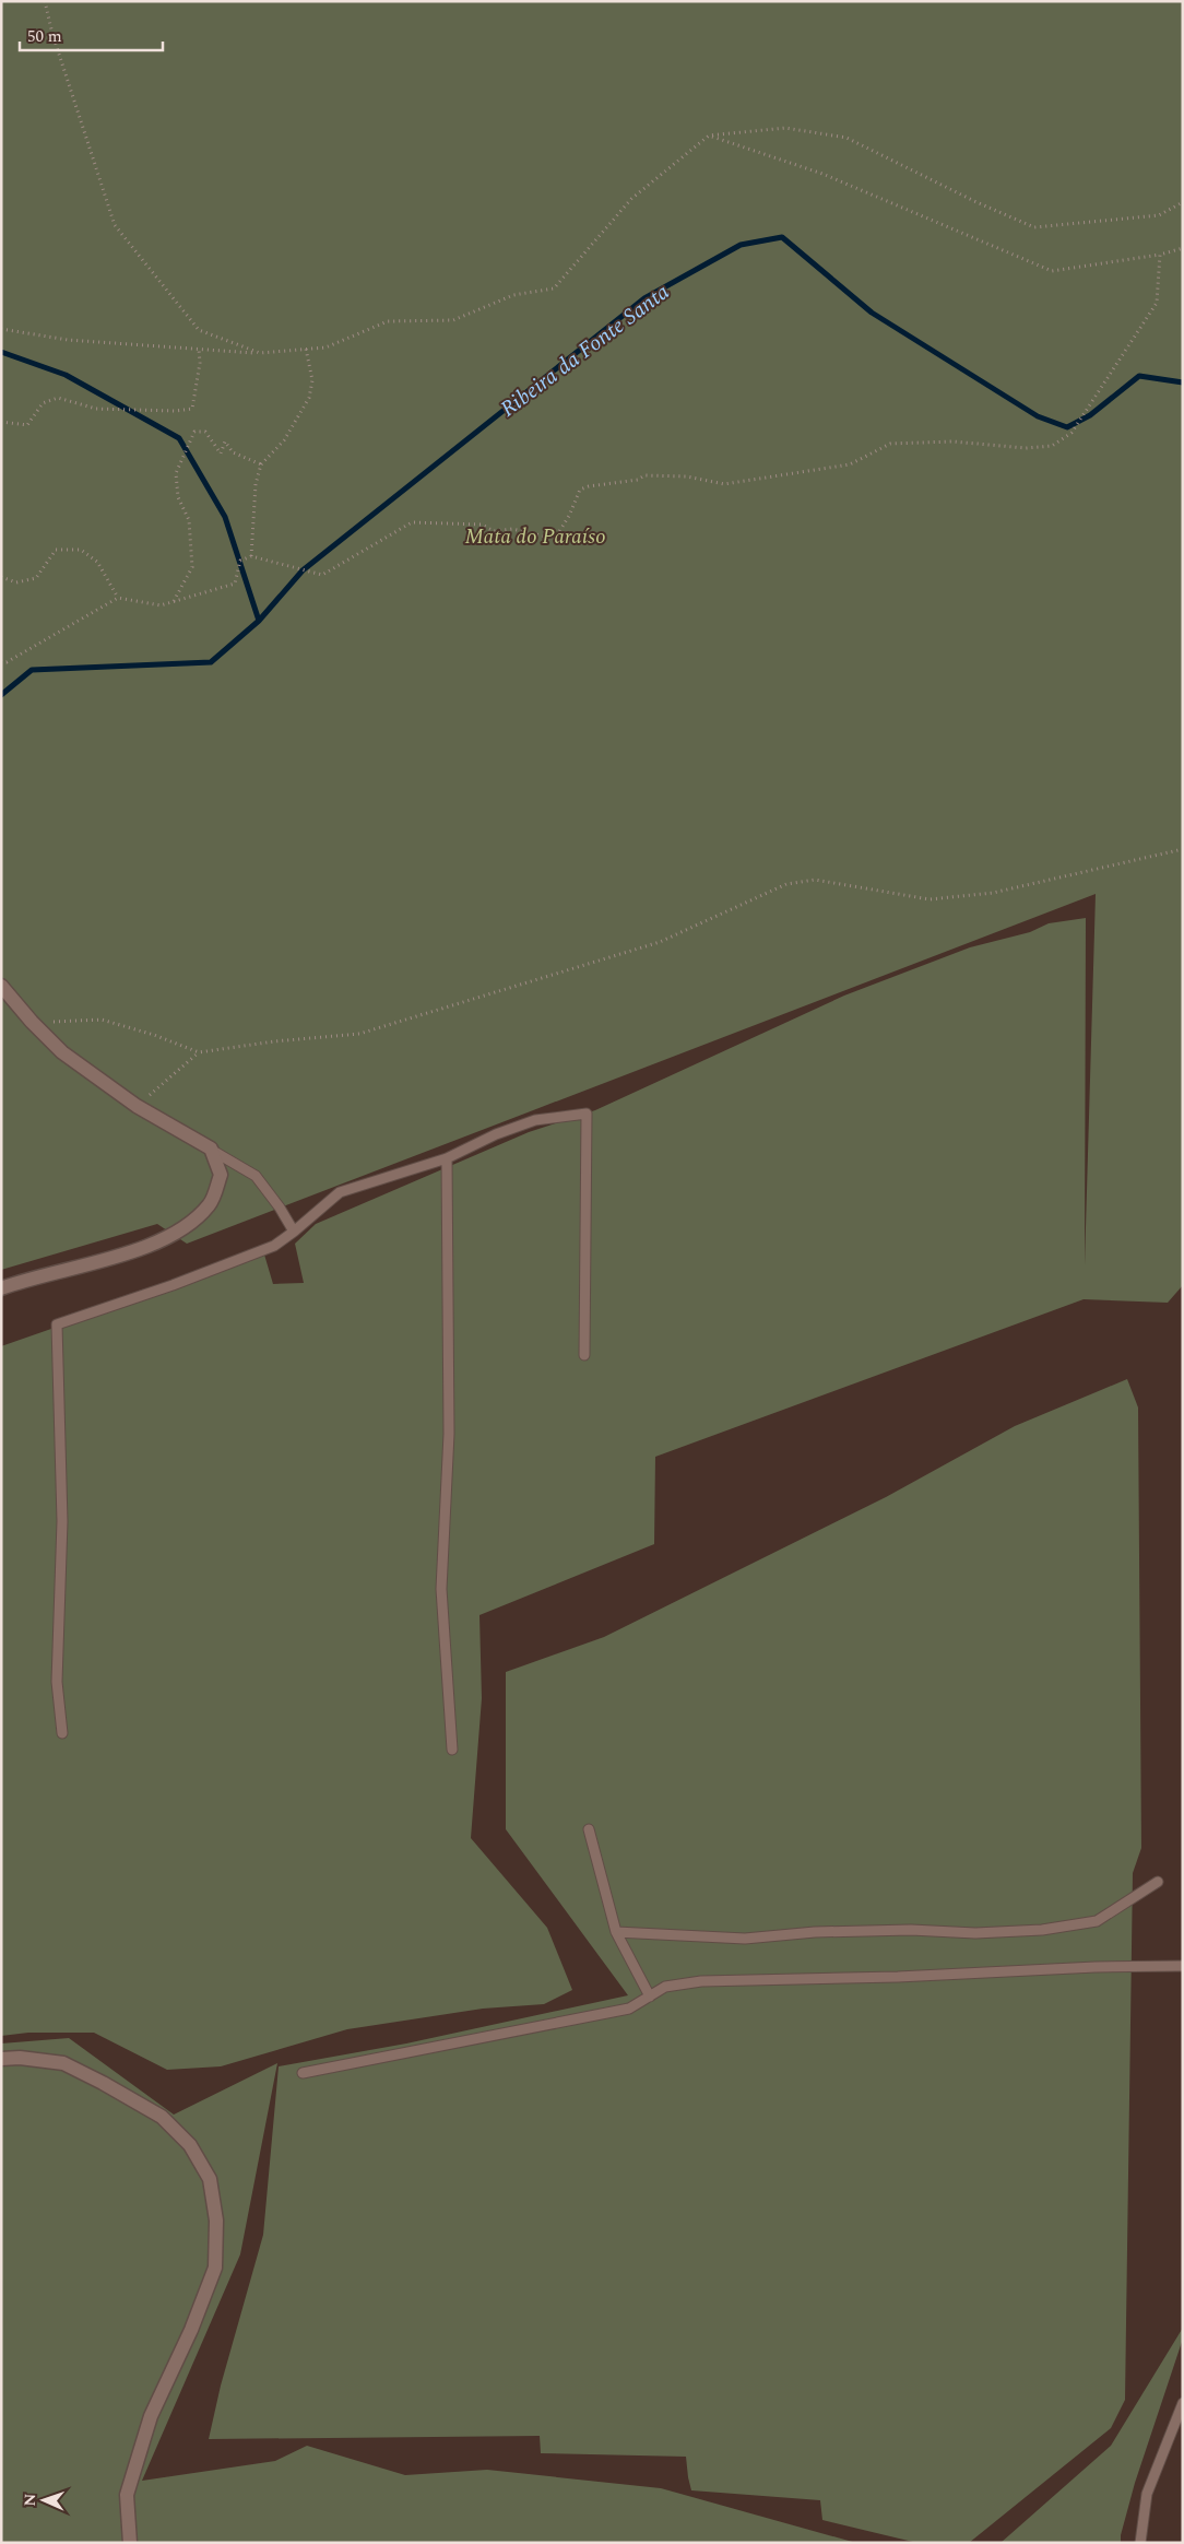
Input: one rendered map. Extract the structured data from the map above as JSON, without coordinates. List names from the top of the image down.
{
  "water": ["Ribeira da Fonte Santa"],
  "parks": ["Mata do Paraíso"],
  "scale_bar": "50 m",
  "north": "left"
}
